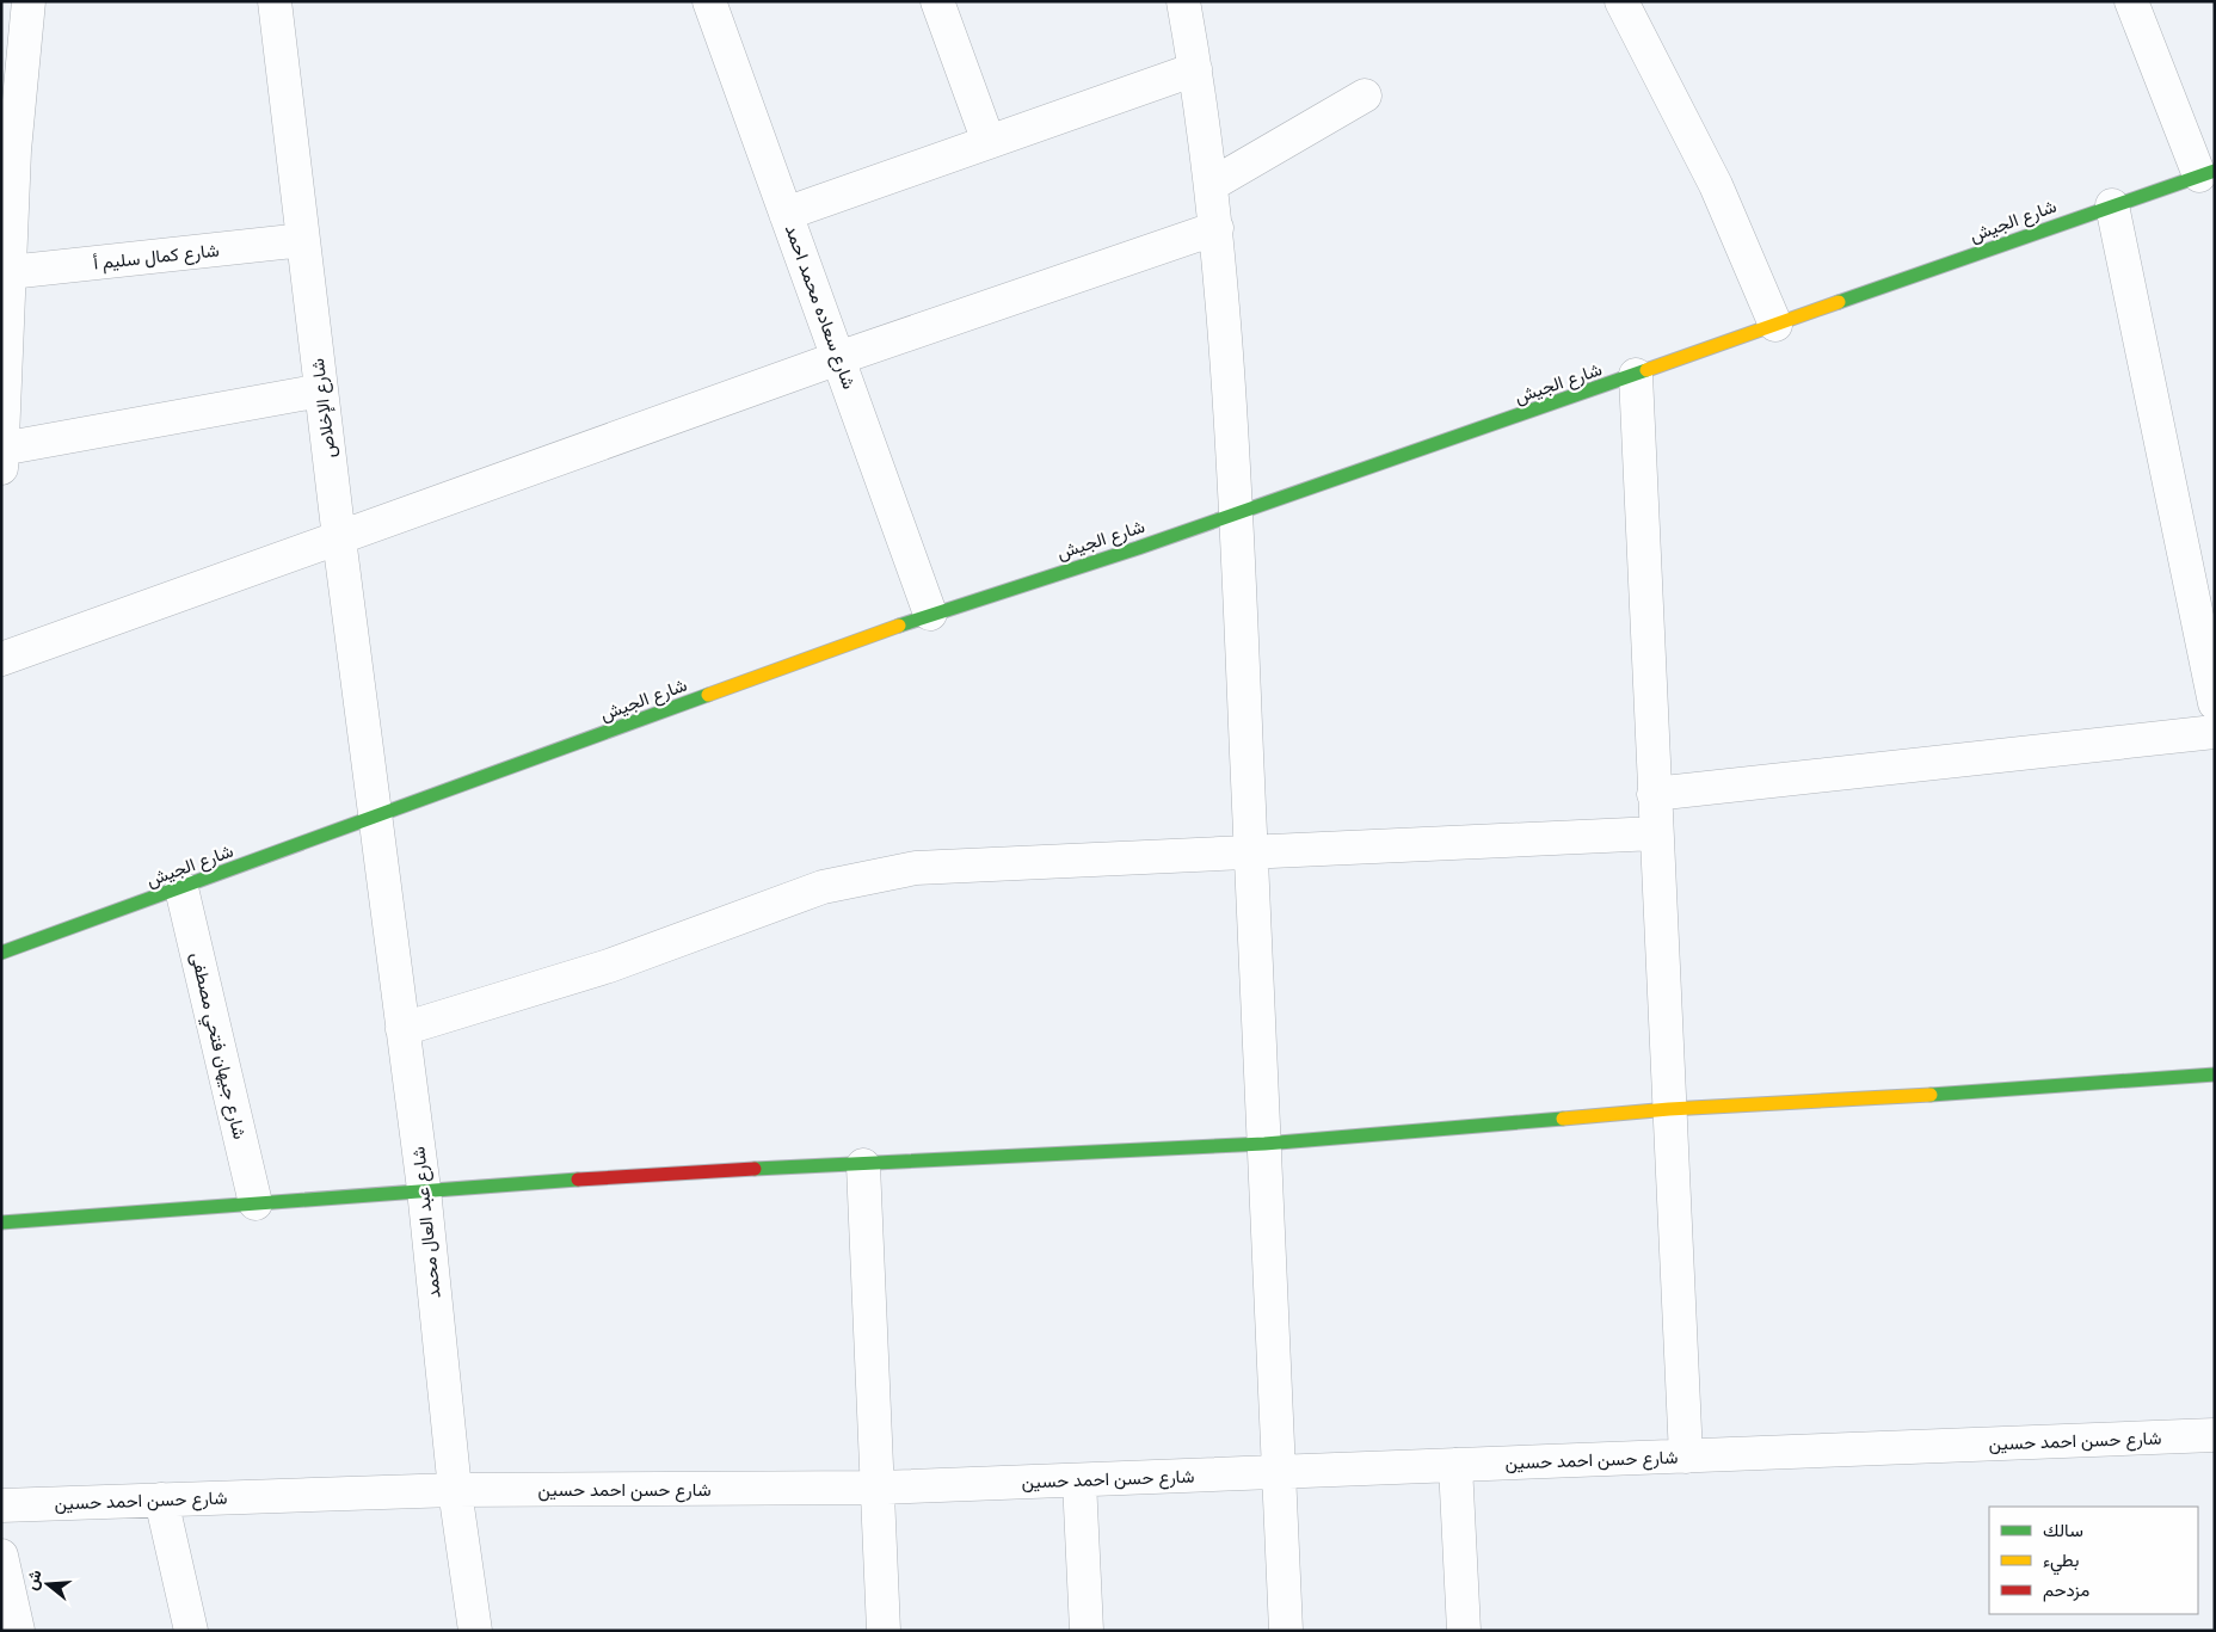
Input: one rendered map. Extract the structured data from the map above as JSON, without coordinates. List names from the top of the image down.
{
  "streets": {
    "street": [
      "شارع الجيش",
      "شارع كمال سليم أ",
      "شارع سعاده محمد احمد",
      "شارع الإخلاص",
      "شارع جيهان فتحي مصطفى",
      "شارع عبد العال محمد",
      "شارع حسن احمد حسين"
    ]
  },
  "crossings": [
    ["شارع الجيش", "شارع سعاده محمد احمد"],
    ["شارع الجيش", "شارع الإخلاص"],
    ["شارع الجيش", "شارع جيهان فتحي مصطفى"],
    ["شارع الجيش", "شارع عبد العال محمد"],
    ["شارع كمال سليم أ", "شارع الإخلاص"],
    ["شارع الإخلاص", "شارع عبد العال محمد"],
    ["شارع عبد العال محمد", "شارع حسن احمد حسين"]
  ],
  "legend": ["سالك", "بطيء", "مزدحم"],
  "north": "left"
}
